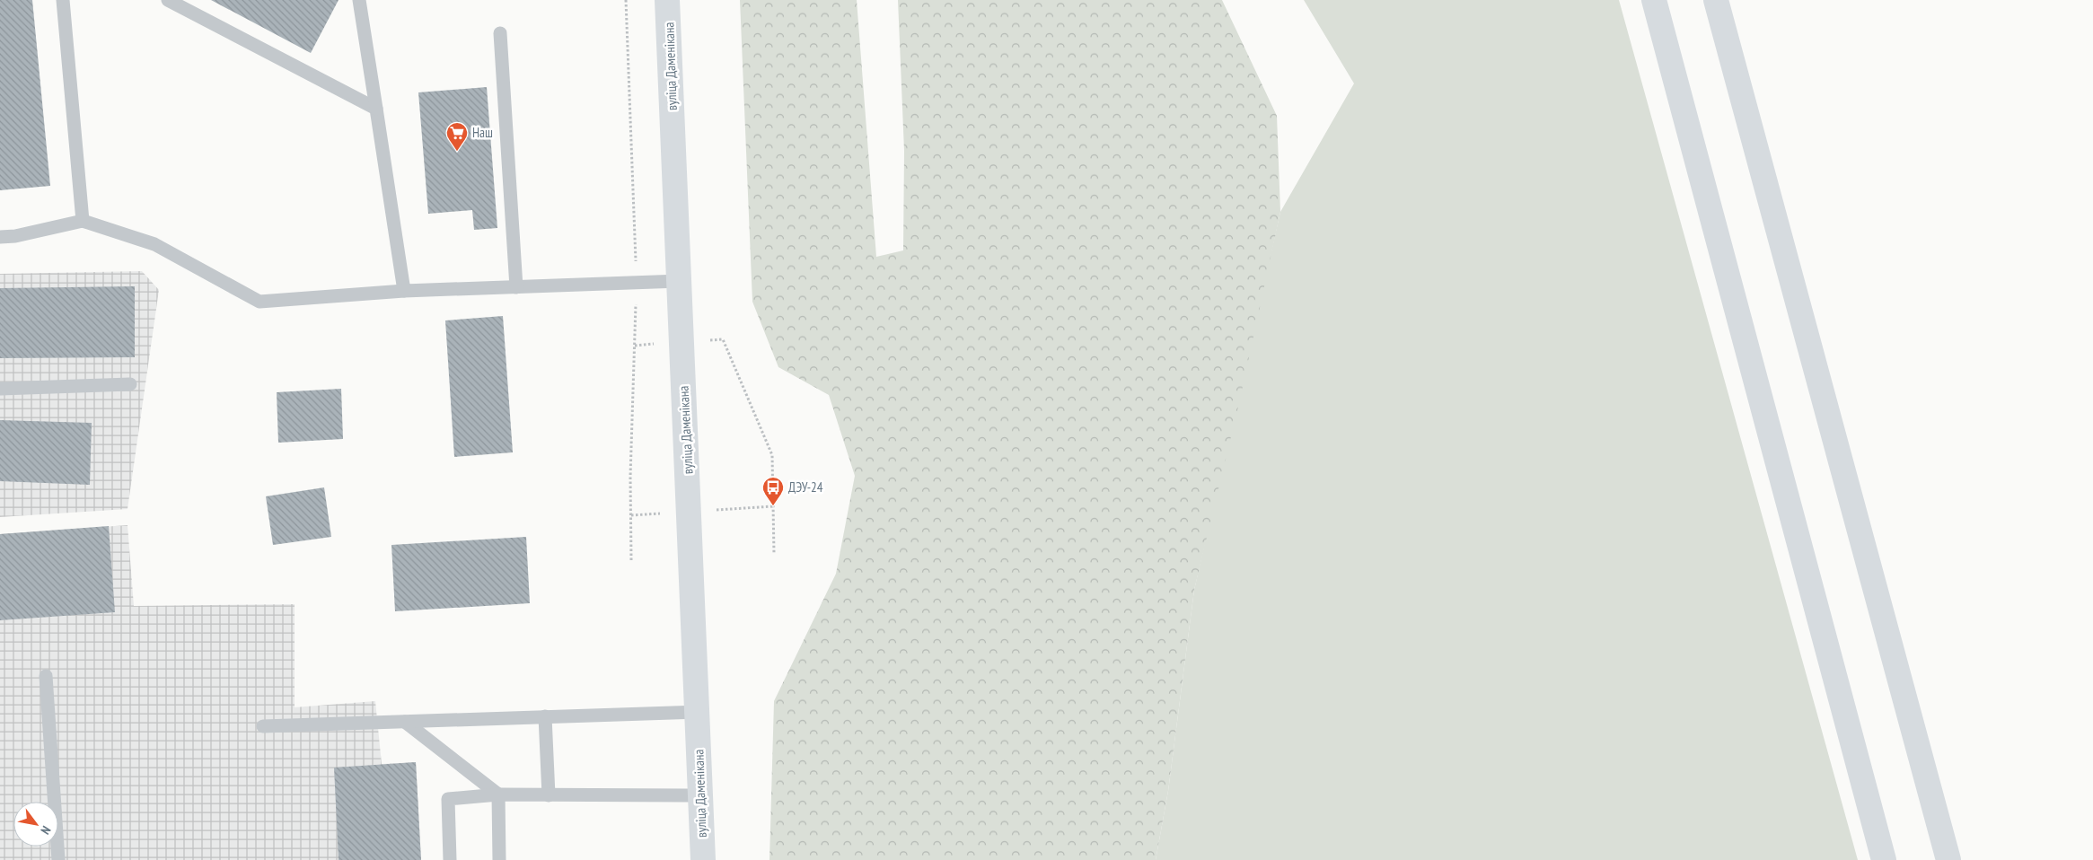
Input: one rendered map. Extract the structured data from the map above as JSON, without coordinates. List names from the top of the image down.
{
  "streets": {
    "main road": ["вуліца Даменікана"]
  },
  "places": {
    "supermarket": ["Наш"],
    "bus stop": ["ДЭУ-24"]
  },
  "north": "bottom right"
}
